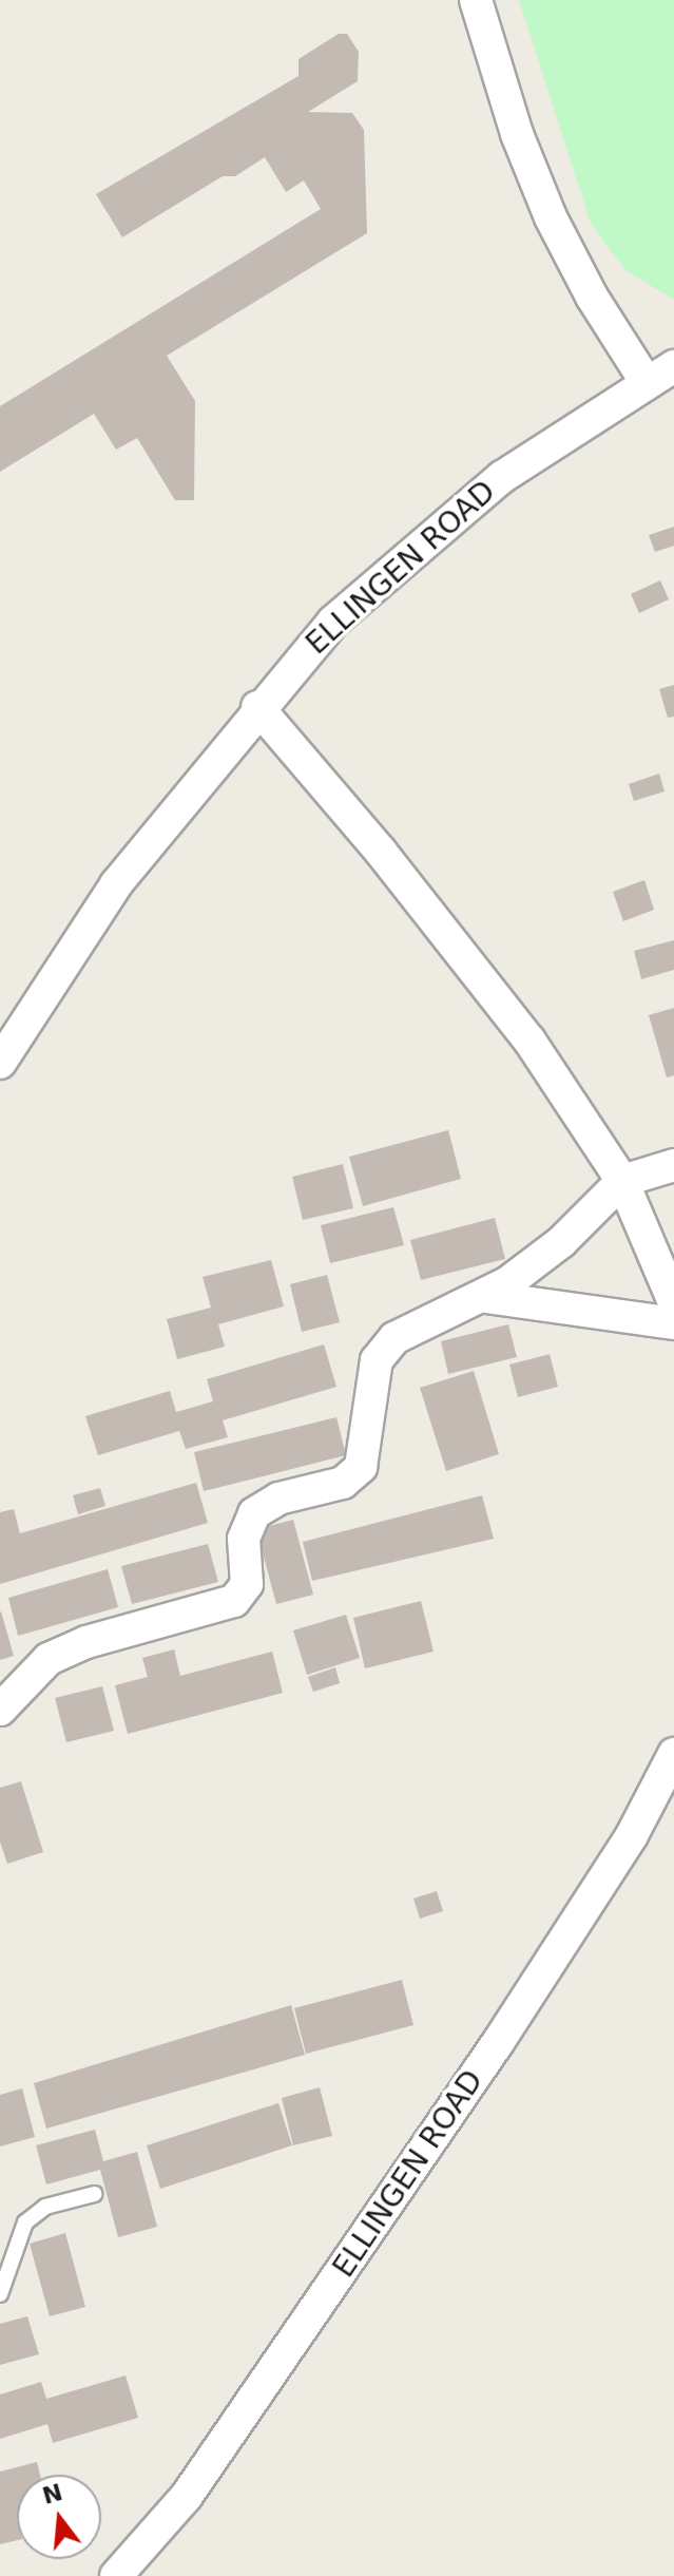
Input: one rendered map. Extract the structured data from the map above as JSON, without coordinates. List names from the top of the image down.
{
  "streets": {
    "street": ["ELLINGEN ROAD"]
  },
  "north": "top"
}
